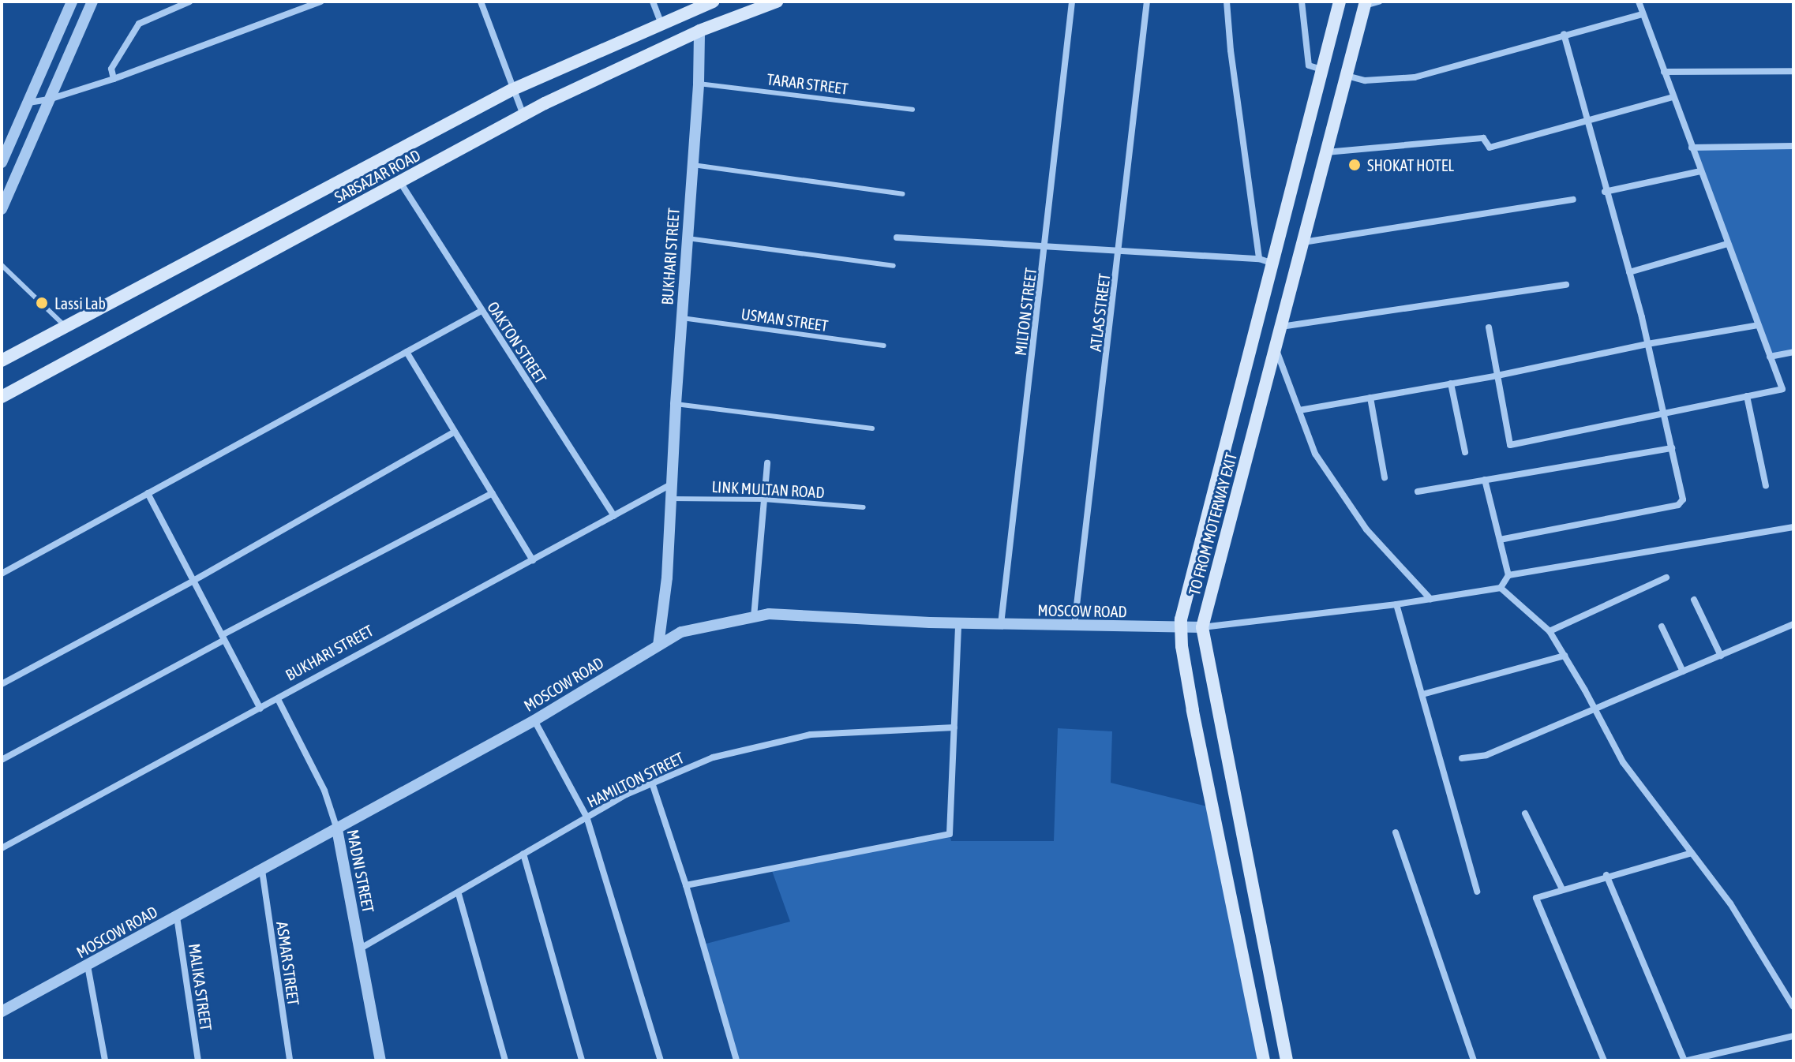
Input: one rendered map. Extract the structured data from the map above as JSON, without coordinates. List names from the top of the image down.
{
  "streets": {
    "main road": ["SABSAZAR ROAD", "TO FROM MOTERWAY EXIT"],
    "street": [
      "BUKHARI STREET",
      "MILTON STREET",
      "ATLAS STREET",
      "OAKTON STREET",
      "MOSCOW ROAD",
      "HAMILTON STREET",
      "MADNI STREET",
      "ASMAR STREET",
      "MALIKA STREET"
    ],
    "lane": ["TARAR STREET", "USMAN STREET", "LINK MULTAN ROAD"]
  },
  "crossings": [
    ["TARAR STREET", "BUKHARI STREET"],
    ["SABSAZAR ROAD", "BUKHARI STREET"],
    ["SABSAZAR ROAD", "OAKTON STREET"],
    ["BUKHARI STREET", "USMAN STREET"],
    ["BUKHARI STREET", "OAKTON STREET"],
    ["BUKHARI STREET", "LINK MULTAN ROAD"],
    ["BUKHARI STREET", "MOSCOW ROAD"],
    ["BUKHARI STREET", "MADNI STREET"],
    ["MILTON STREET", "MOSCOW ROAD"],
    ["ATLAS STREET", "MOSCOW ROAD"],
    ["TO FROM MOTERWAY EXIT", "MOSCOW ROAD"],
    ["MOSCOW ROAD", "MADNI STREET"],
    ["MOSCOW ROAD", "ASMAR STREET"],
    ["MOSCOW ROAD", "MALIKA STREET"],
    ["HAMILTON STREET", "MADNI STREET"]
  ],
  "places": ["SHOKAT HOTEL", "Lassi Lab"]
}
